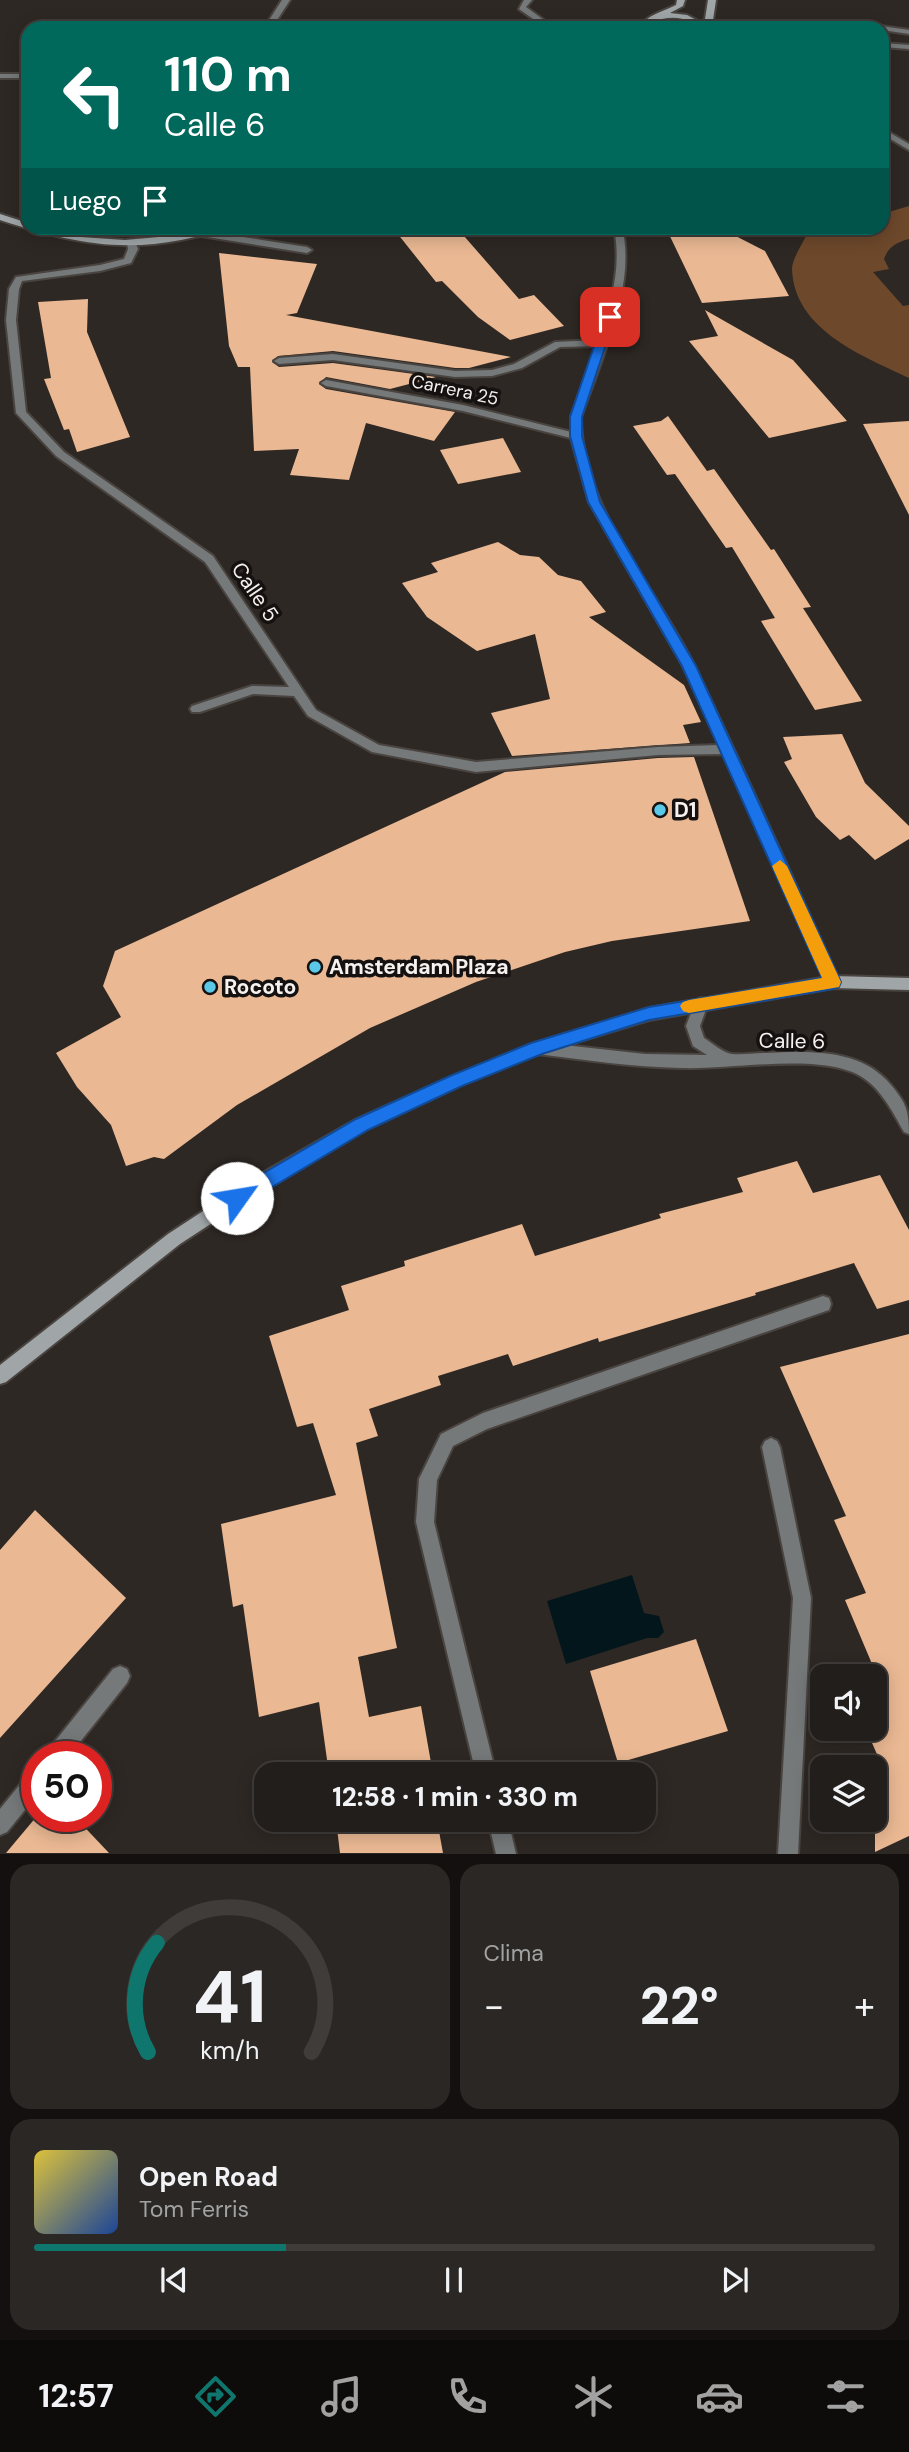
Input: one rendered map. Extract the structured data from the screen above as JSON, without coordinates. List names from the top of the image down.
{
  "streets": {
    "street": ["Carrera 25", "Calle 5", "Calle 6"]
  },
  "places": ["D1", "Amsterdam Plaza", "Rocoto"],
  "page": {
    "turn": ["110 m", "Calle 6"],
    "then": "Luego",
    "limit": "50",
    "trip": "12:58 · 1 min · 330 m",
    "tile": "Clima",
    "heat": ["−", "22°", "+"],
    "song": ["Open Road", "Tom Ferris"],
    "tabs": "12:57",
    "gauge": ["41", "km/h"]
  }
}
